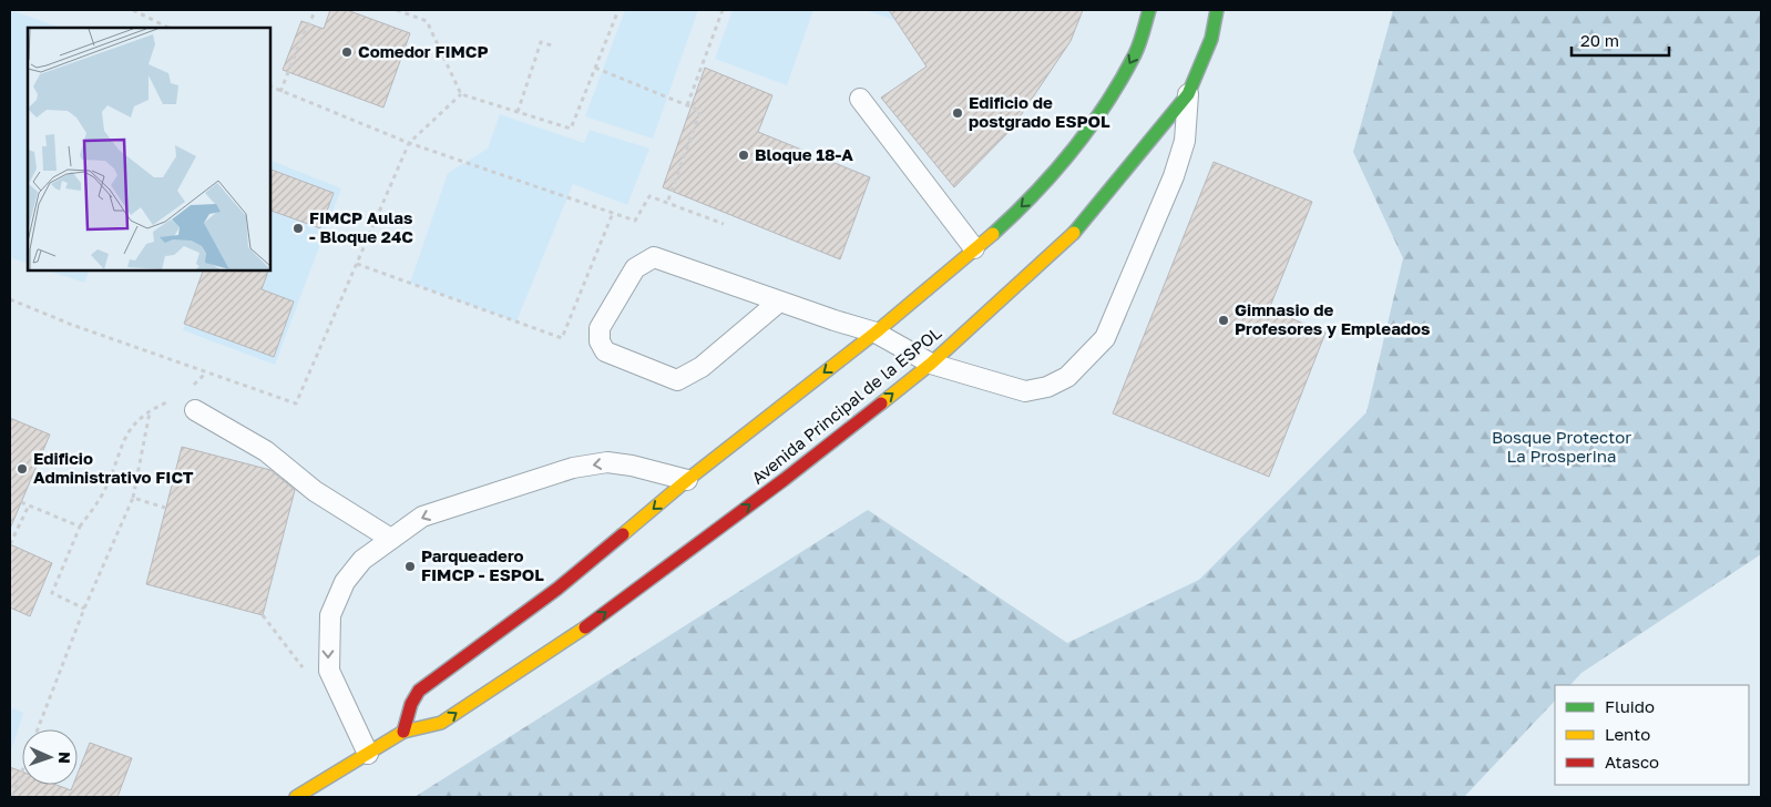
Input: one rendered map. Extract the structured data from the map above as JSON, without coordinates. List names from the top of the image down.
{
  "streets": {
    "street": ["Avenida Principal de la ESPOL"]
  },
  "parks": ["Bosque Protector La Prosperina"],
  "places": [
    "Comedor FIMCP",
    "Edificio de postgrado ESPOL",
    "Bloque 18-A",
    "FIMCP Aulas - Bloque 24C",
    "Gimnasio de Profesores y Empleados",
    "Edificio Administrativo FICT",
    "Parqueadero FIMCP - ESPOL"
  ],
  "legend": ["Fluido", "Lento", "Atasco"],
  "scale_bar": "20 m",
  "north": "right"
}
